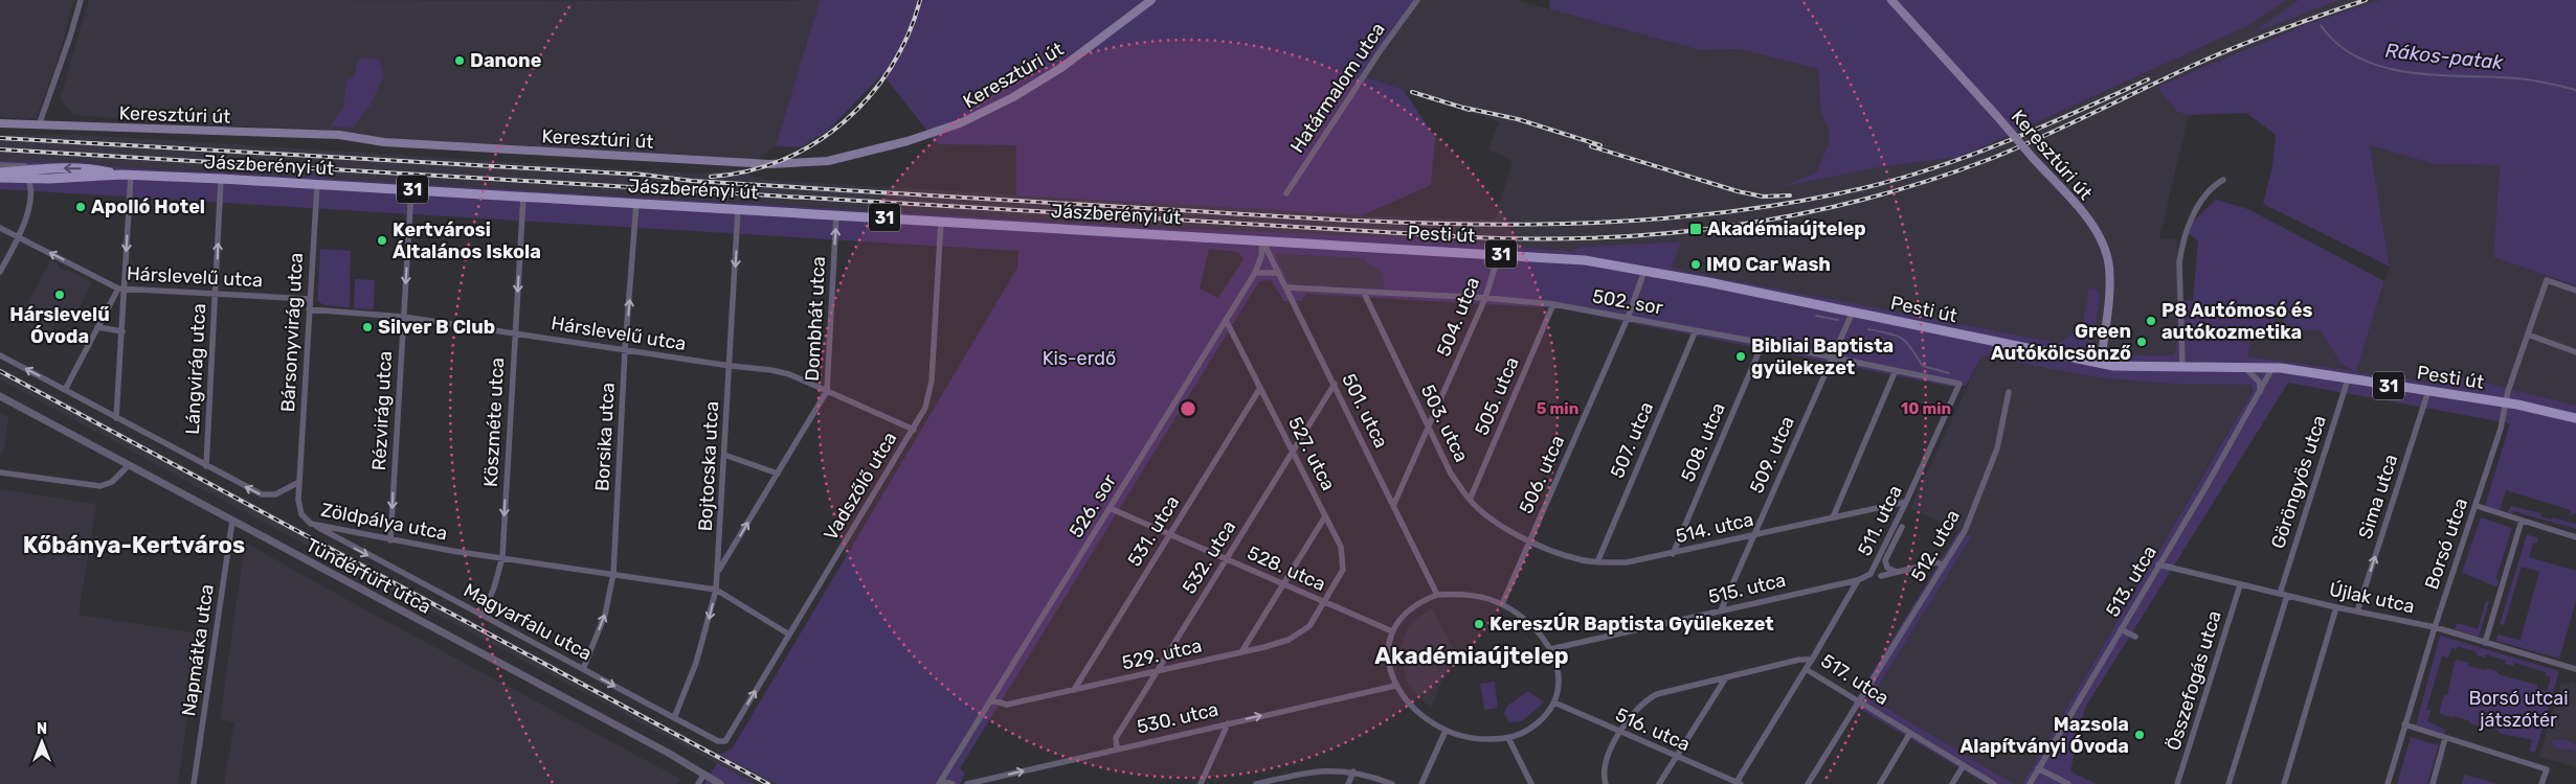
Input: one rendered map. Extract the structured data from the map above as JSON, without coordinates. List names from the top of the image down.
{
  "streets": {
    "main road": [
      "Keresztúri út",
      "Jászberényi út",
      "31",
      "Pesti út"
    ],
    "street": [
      "Határmalom utca",
      "Hárslevelű utca",
      "502. sor",
      "504. utca",
      "Dombhát utca",
      "Bársonyvirág utca",
      "Lángvirág utca",
      "505. utca",
      "Rézvirág utca",
      "501. utca",
      "Köszméte utca",
      "503. utca",
      "Borsika utca",
      "507. utca",
      "508. utca",
      "527. utca",
      "509. utca",
      "Bojtocska utca",
      "506. utca",
      "Göröngyös utca",
      "Vadszőlő utca",
      "Sima utca",
      "526. sor",
      "511. utca",
      "Zöldpálya utca",
      "514. utca",
      "531. utca",
      "Borsó utca",
      "512. utca",
      "532. utca",
      "528. utca",
      "Tündérfürt utca",
      "513. utca",
      "515. utca",
      "Újlak utca",
      "Magyarfalu utca",
      "Napmátka utca",
      "529. utca",
      "517. utca",
      "Összefogás utca",
      "530. utca",
      "516. utca"
    ]
  },
  "crossings": [
    ["Keresztúri út", "Pesti út"],
    ["Jászberényi út", "Pesti út"],
    ["Jászberényi út", "Dombhát utca"],
    ["Jászberényi út", "Bársonyvirág utca"],
    ["Jászberényi út", "Lángvirág utca"],
    ["Jászberényi út", "Rézvirág utca"],
    ["Jászberényi út", "501. utca"],
    ["Jászberényi út", "Köszméte utca"],
    ["Jászberényi út", "Borsika utca"],
    ["Jászberényi út", "Bojtocska utca"],
    ["Jászberényi út", "Vadszőlő utca"],
    ["Jászberényi út", "526. sor"],
    ["Pesti út", "504. utca"],
    ["Pesti út", "501. utca"],
    ["Pesti út", "509. utca"],
    ["Pesti út", "506. utca"],
    ["Pesti út", "Göröngyös utca"],
    ["Pesti út", "Sima utca"],
    ["Pesti út", "526. sor"],
    ["Pesti út", "Borsó utca"],
    ["Pesti út", "513. utca"],
    ["Hárslevelű utca", "Dombhát utca"],
    ["Hárslevelű utca", "Bársonyvirág utca"],
    ["Hárslevelű utca", "Lángvirág utca"],
    ["Hárslevelű utca", "Rézvirág utca"],
    ["Hárslevelű utca", "Köszméte utca"],
    ["Hárslevelű utca", "Borsika utca"],
    ["Hárslevelű utca", "Bojtocska utca"],
    ["Hárslevelű utca", "Vadszőlő utca"],
    ["502. sor", "504. utca"],
    ["502. sor", "505. utca"],
    ["502. sor", "501. utca"],
    ["502. sor", "503. utca"],
    ["502. sor", "507. utca"],
    ["502. sor", "508. utca"],
    ["502. sor", "509. utca"],
    ["502. sor", "506. utca"],
    ["502. sor", "511. utca"],
    ["504. utca", "501. utca"],
    ["504. utca", "503. utca"],
    ["Dombhát utca", "Bojtocska utca"],
    ["Bársonyvirág utca", "Zöldpálya utca"],
    ["505. utca", "503. utca"],
    ["Rézvirág utca", "Zöldpálya utca"],
    ["501. utca", "506. utca"],
    ["501. utca", "526. sor"],
    ["501. utca", "532. utca"],
    ["501. utca", "528. utca"],
    ["501. utca", "515. utca"],
    ["501. utca", "530. utca"],
    ["501. utca", "516. utca"],
    ["Köszméte utca", "Zöldpálya utca"],
    ["Köszméte utca", "Magyarfalu utca"],
    ["503. utca", "506. utca"],
    ["503. utca", "514. utca"],
    ["Borsika utca", "Zöldpálya utca"],
    ["Borsika utca", "Magyarfalu utca"],
    ["507. utca", "514. utca"],
    ["508. utca", "514. utca"],
    ["527. utca", "526. sor"],
    ["527. utca", "531. utca"],
    ["527. utca", "532. utca"],
    ["527. utca", "528. utca"],
    ["527. utca", "529. utca"],
    ["509. utca", "514. utca"],
    ["509. utca", "515. utca"],
    ["Bojtocska utca", "Zöldpálya utca"],
    ["Bojtocska utca", "Magyarfalu utca"],
    ["506. utca", "514. utca"],
    ["506. utca", "528. utca"],
    ["506. utca", "515. utca"],
    ["506. utca", "530. utca"],
    ["506. utca", "516. utca"],
    ["Göröngyös utca", "Újlak utca"],
    ["Vadszőlő utca", "Zöldpálya utca"],
    ["Vadszőlő utca", "Magyarfalu utca"],
    ["Sima utca", "Újlak utca"],
    ["526. sor", "528. utca"],
    ["526. sor", "529. utca"],
    ["511. utca", "514. utca"],
    ["511. utca", "515. utca"],
    ["511. utca", "517. utca"],
    ["Zöldpálya utca", "Magyarfalu utca"],
    ["531. utca", "528. utca"],
    ["531. utca", "529. utca"],
    ["Borsó utca", "Újlak utca"],
    ["512. utca", "517. utca"],
    ["532. utca", "528. utca"],
    ["532. utca", "529. utca"],
    ["532. utca", "530. utca"],
    ["528. utca", "515. utca"],
    ["528. utca", "529. utca"],
    ["528. utca", "530. utca"],
    ["528. utca", "516. utca"],
    ["Tündérfürt utca", "Napmátka utca"],
    ["513. utca", "Újlak utca"],
    ["515. utca", "530. utca"],
    ["515. utca", "516. utca"],
    ["Újlak utca", "Összefogás utca"],
    ["517. utca", "516. utca"],
    ["530. utca", "516. utca"]
  ],
  "one_way": [
    "Dombhát utca",
    "Lángvirág utca",
    "Rézvirág utca",
    "Köszméte utca",
    "Borsika utca",
    "Bojtocska utca",
    "Sima utca",
    "Magyarfalu utca",
    "530. utca"
  ],
  "districts": ["Kőbánya-Kertváros", "Akadémiaújtelep"],
  "water": ["Rákos-patak"],
  "parks": ["Kis-erdő", "Borsó utcai játszótér"],
  "places": {
    "other": [
      "Danone",
      "Apolló Hotel",
      "Kertvárosi Általános Iskola",
      "IMO Car Wash",
      "Hárslevelű Óvoda",
      "P8 Autómosó és autókozmetika",
      "Silver B Club",
      "Green Autókölcsönző",
      "Bibliai Baptista gyülekezet",
      "KereszÚR Baptista Gyülekezet",
      "Mazsola Alapítványi Óvoda"
    ],
    "transit": ["Akadémiaújtelep"]
  },
  "north": "top",
  "rings": ["5 min", "10 min"]
}
